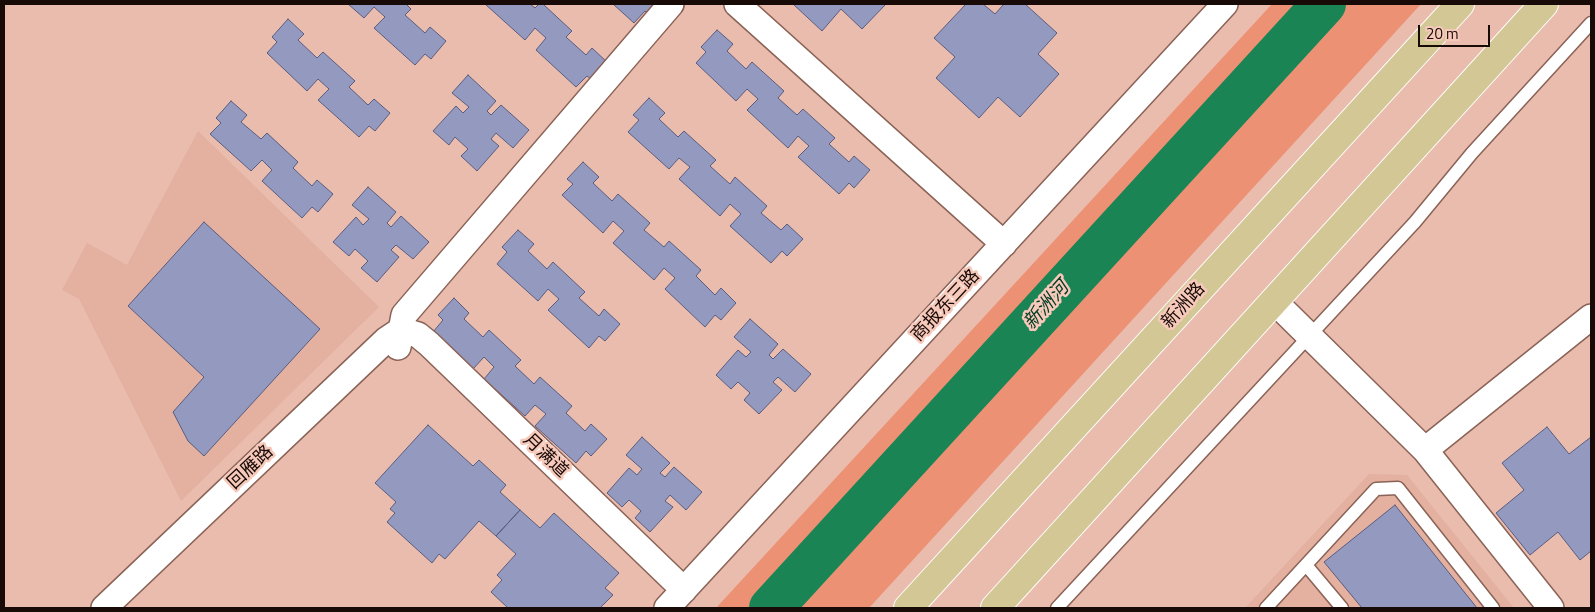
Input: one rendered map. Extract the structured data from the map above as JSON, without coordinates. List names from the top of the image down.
{
  "streets": {
    "main road": ["新洲路"],
    "street": ["商报东三路", "月满道", "回雁路"]
  },
  "crossings": [
    ["商报东三路", "月满道"],
    ["月满道", "回雁路"]
  ],
  "water": ["新洲河"],
  "scale_bar": "20 m"
}
